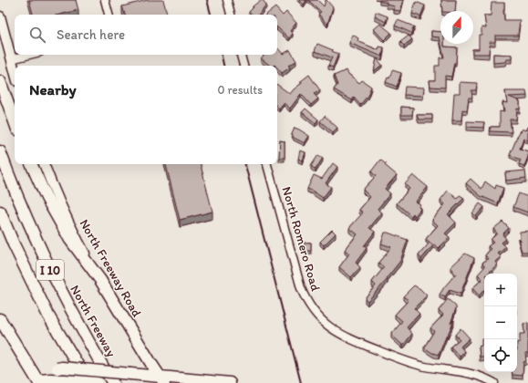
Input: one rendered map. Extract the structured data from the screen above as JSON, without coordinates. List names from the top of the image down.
{
  "streets": {
    "highway": ["North Freeway Road", "I 10", "North Freeway"],
    "street": ["North Romero Road"]
  },
  "north": "top",
  "page": {
    "search": "Search here",
    "heading": ["Nearby", "0 results"],
    "map_buttons": ["+", "−"]
  }
}
